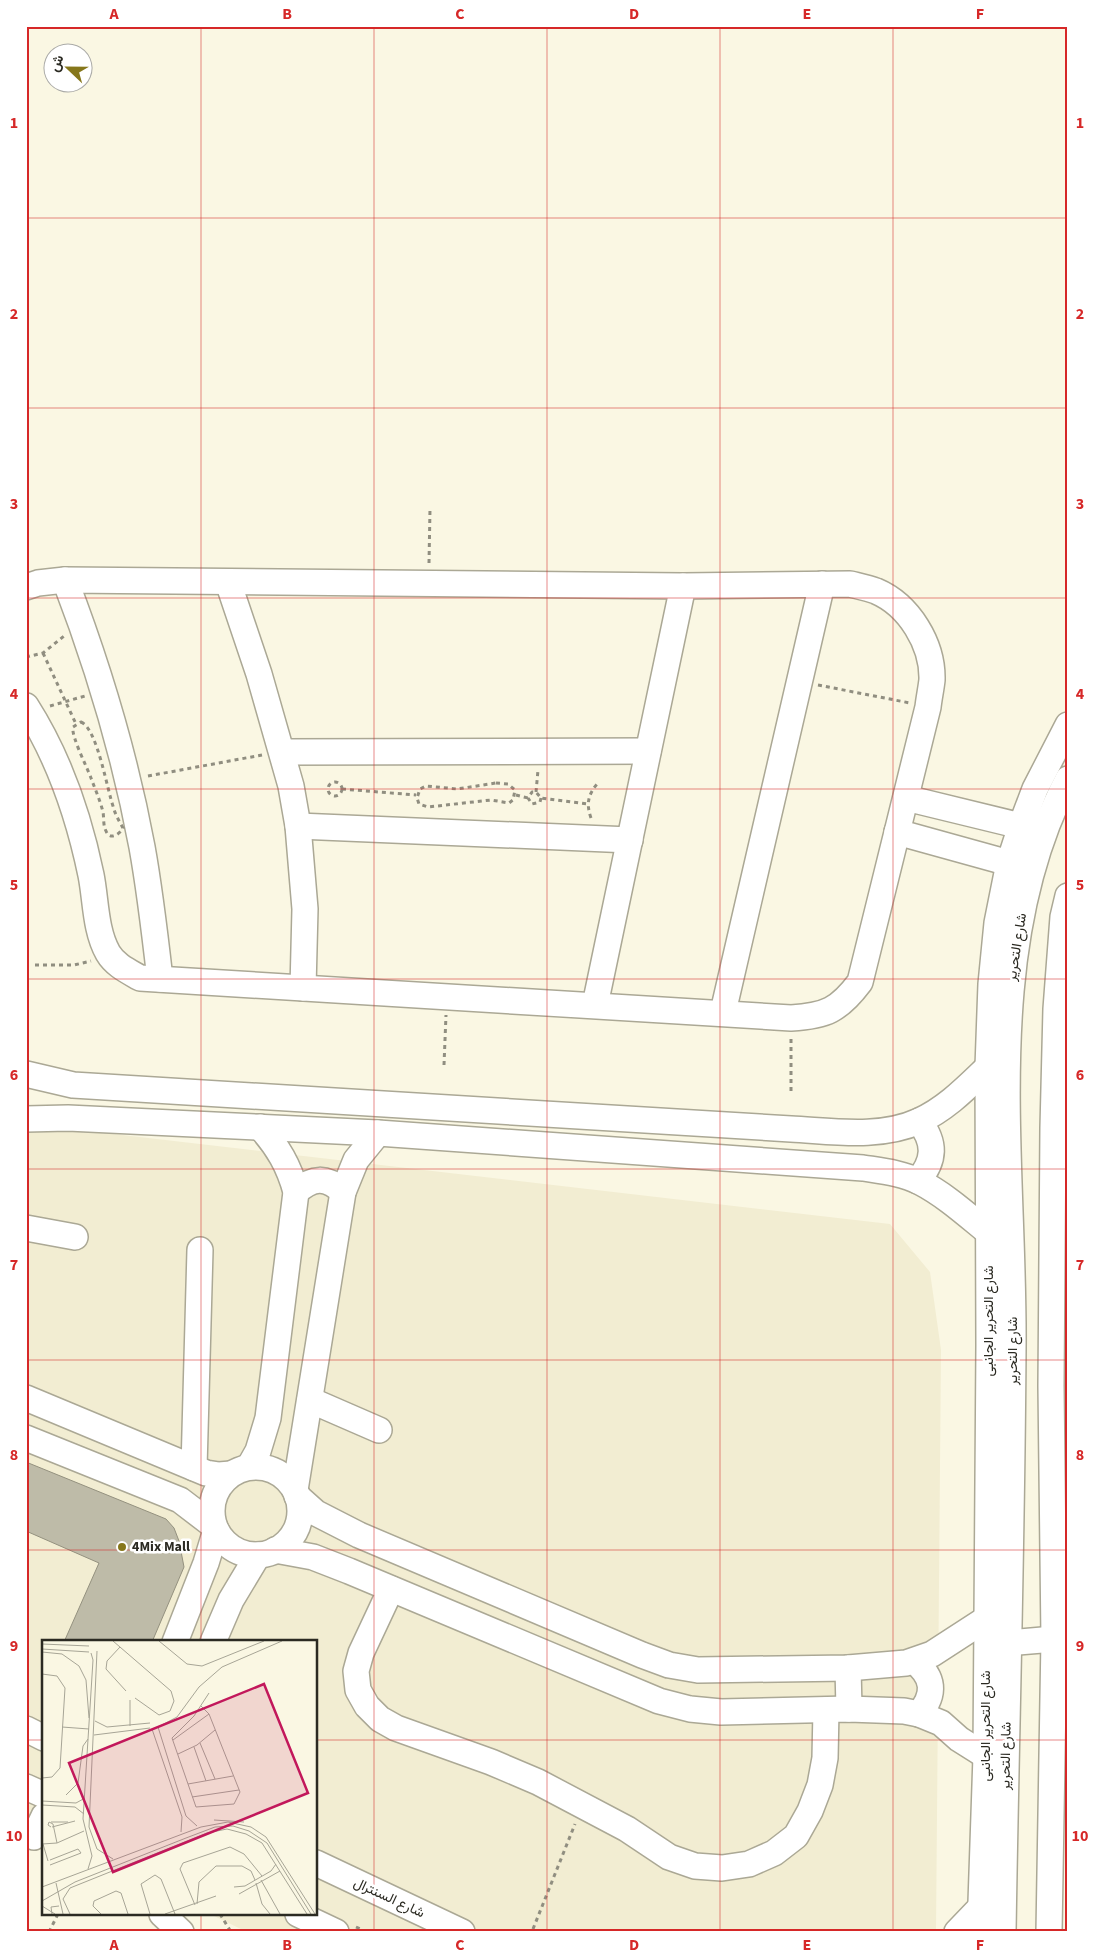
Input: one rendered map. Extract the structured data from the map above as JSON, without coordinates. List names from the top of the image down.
{
  "streets": {
    "street": ["شارع التحرير", "شارع التحرير الجانبى", "شارع السنترال"]
  },
  "crossings": [
    ["شارع التحرير", "شارع التحرير الجانبى"]
  ],
  "places": ["4Mix Mall"],
  "north": "left",
  "grid": {
    "columns": [
      "A",
      "B",
      "C",
      "D",
      "E",
      "F"
    ],
    "rows": [
      "1",
      "2",
      "3",
      "4",
      "5",
      "6",
      "7",
      "8",
      "9",
      "10"
    ]
  }
}
